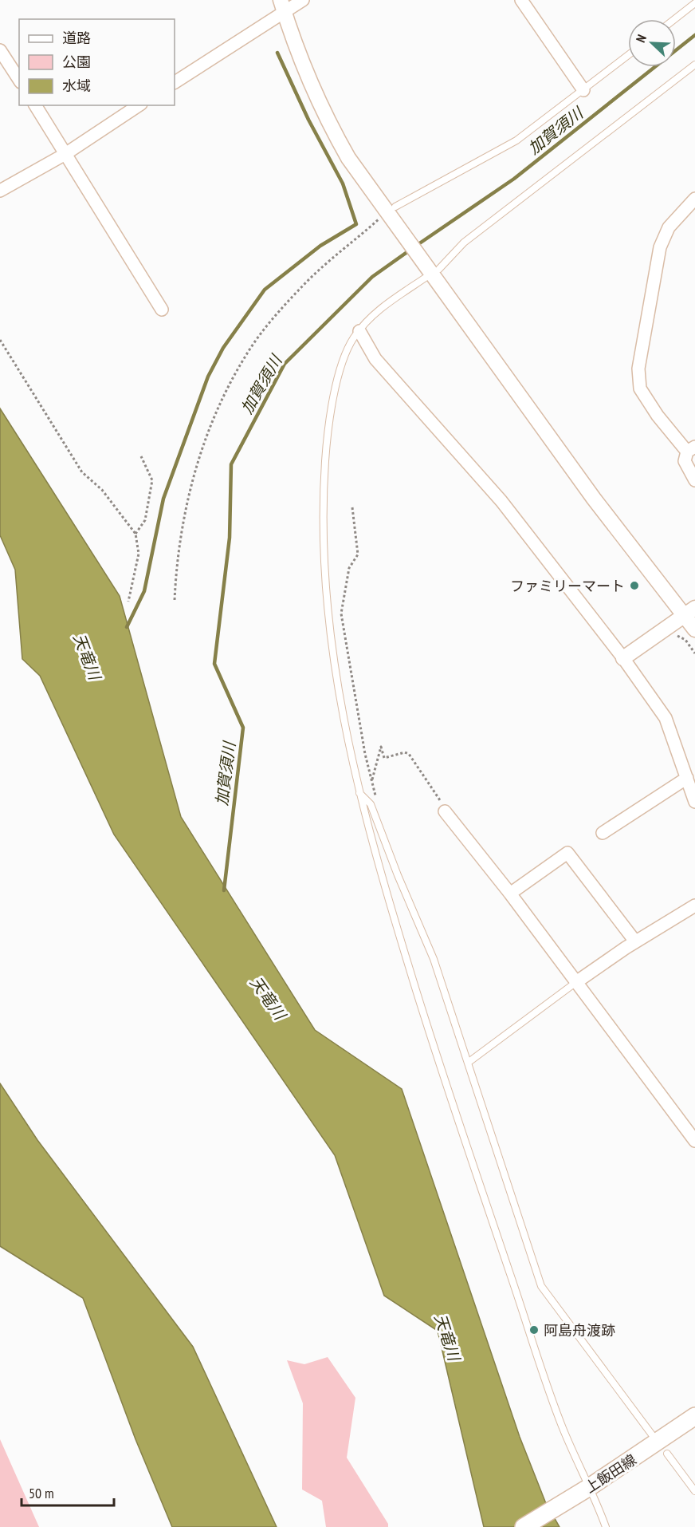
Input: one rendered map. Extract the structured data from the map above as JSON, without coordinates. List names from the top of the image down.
{
  "streets": {
    "main road": ["上飯田線"]
  },
  "water": ["加賀須川", "天竜川"],
  "places": ["ファミリーマート", "阿島舟渡跡"],
  "legend": ["道路", "公園", "水域"],
  "scale_bar": "50 m",
  "north": "top left"
}
